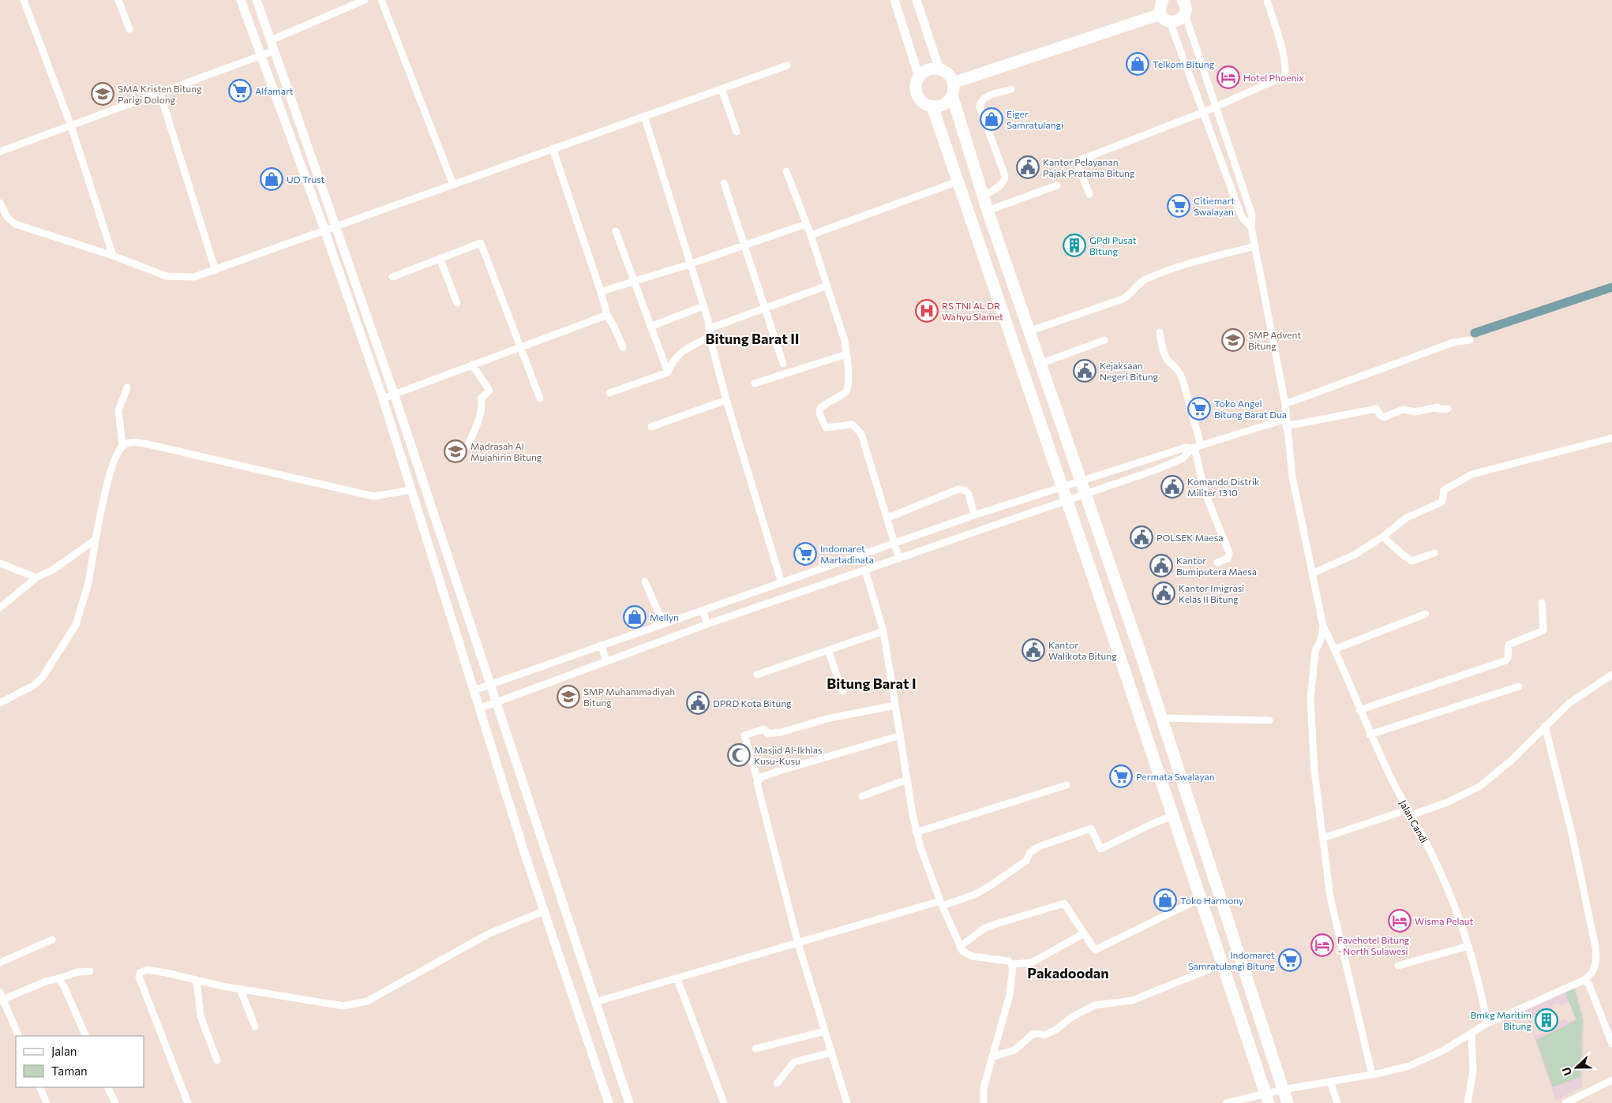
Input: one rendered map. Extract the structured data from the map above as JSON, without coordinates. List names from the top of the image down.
{
  "streets": {
    "street": ["Jalan Candi"]
  },
  "districts": ["Bitung Barat II", "Bitung Barat I", "Pakadoodan"],
  "places": {
    "shop": [
      "Telkom Bitung",
      "Eiger Samratulangi",
      "UD Trust",
      "Mellyn",
      "Toko Harmony"
    ],
    "hotel": ["Hotel Phoenix", "Wisma Pelaut", "Favehotel Bitung - North Sulawesi"],
    "supermarket": [
      "Alfamart",
      "Citiemart Swalayan",
      "Toko Angel Bitung Barat Dua",
      "Indomaret Martadinata",
      "Permata Swalayan",
      "Indomaret Samratulangi Bitung"
    ],
    "school or university": [
      "SMA Kristen Bitung Parigi Dolong",
      "SMP Advent Bitung",
      "Madrasah Al Mujahirin Bitung",
      "SMP Muhammadiyah Bitung"
    ],
    "public building": [
      "Kantor Pelayanan Pajak Pratama Bitung",
      "Kejaksaan Negeri Bitung",
      "Komando Distrik Militer 1310",
      "POLSEK Maesa",
      "Kantor Bumiputera Maesa",
      "Kantor Imigrasi Kelas II Bitung",
      "Kantor Walikota Bitung",
      "DPRD Kota Bitung"
    ],
    "building": ["GPdI Pusat BItung", "Bmkg Maritim Bitung"],
    "hospital": ["RS TNI AL DR Wahyu Slamet"],
    "mosque": ["Masjid Al-Ikhlas Kusu-Kusu"]
  },
  "legend": ["Jalan", "Taman"],
  "north": "left"
}
